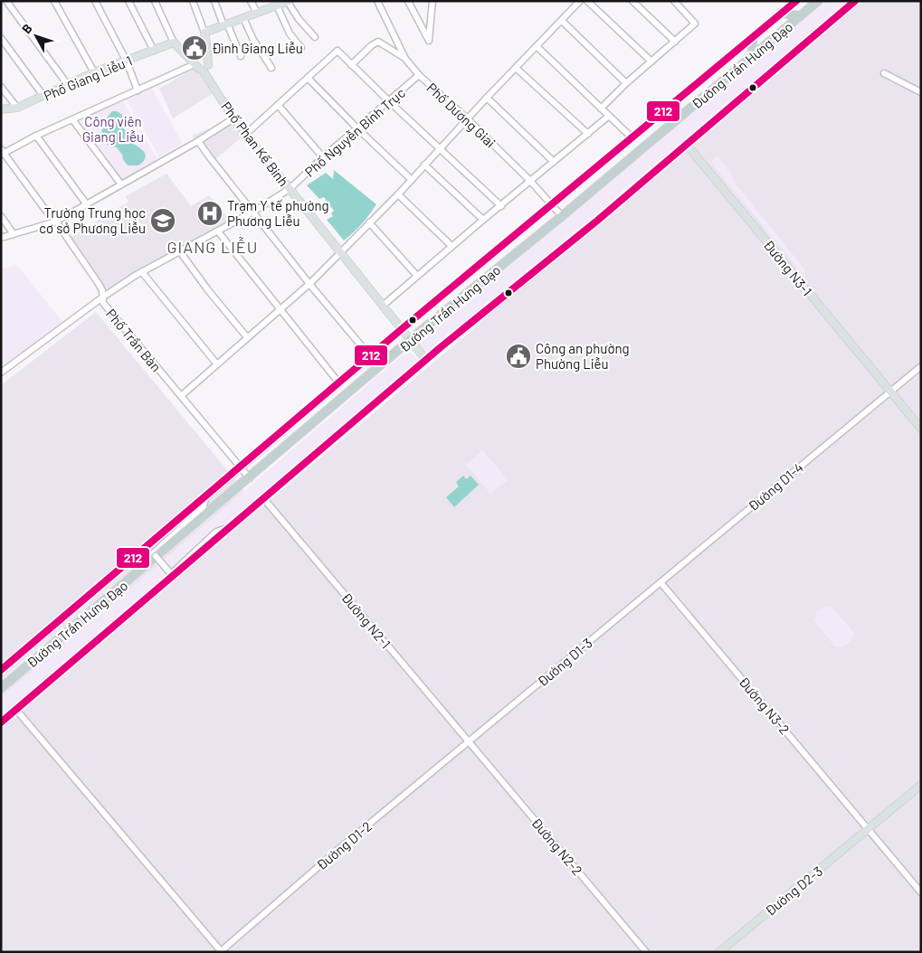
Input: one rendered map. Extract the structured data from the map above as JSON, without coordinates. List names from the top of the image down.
{
  "streets": {
    "highway": ["Đường Trần Hưng Đạo"],
    "main road": [
      "Phố Giang Liễu 1",
      "Phố Phan Kế Bính",
      "Đường N3-1",
      "Đường D2-3"
    ],
    "street": [
      "Phố Dương Giai",
      "Phố Nguyễn Bỉnh Trục",
      "Phố Trần Bàn",
      "Đường D1-4",
      "Đường N2-1",
      "Đường D1-3",
      "Đường N3-2",
      "Đường D1-2",
      "Đường N2-2"
    ]
  },
  "crossings": [
    ["Đường Trần Hưng Đạo", "Phố Dương Giai"],
    ["Đường Trần Hưng Đạo", "Phố Phan Kế Bính"],
    ["Đường Trần Hưng Đạo", "Đường N3-1"],
    ["Đường Trần Hưng Đạo", "Phố Trần Bàn"],
    ["Đường Trần Hưng Đạo", "Đường N2-1"],
    ["Phố Giang Liễu 1", "Phố Phan Kế Bính"],
    ["Phố Dương Giai", "Phố Nguyễn Bỉnh Trục"],
    ["Phố Nguyễn Bỉnh Trục", "Phố Phan Kế Bính"],
    ["Phố Nguyễn Bỉnh Trục", "Phố Trần Bàn"],
    ["Đường N3-1", "Đường D1-4"],
    ["Đường D1-4", "Đường D1-3"],
    ["Đường D1-4", "Đường N3-2"],
    ["Đường N2-1", "Đường D1-3"],
    ["Đường N2-1", "Đường D1-2"],
    ["Đường N2-1", "Đường N2-2"],
    ["Đường D1-3", "Đường N3-2"],
    ["Đường D1-3", "Đường D1-2"],
    ["Đường D1-3", "Đường N2-2"],
    ["Đường N3-2", "Đường D2-3"],
    ["Đường D1-2", "Đường N2-2"]
  ],
  "districts": ["GIANG LIỄU"],
  "parks": ["Công viên Giang Liễu"],
  "places": {
    "public building": ["Đình Giang Liễu", "Công an phường Phường Liễu"],
    "hospital": ["Trạm Y tế phường Phương Liễu"],
    "school or university": ["Trường Trung học cơ sở Phương Liễu"]
  },
  "lines": ["transit line 212"],
  "north": "top left"
}
